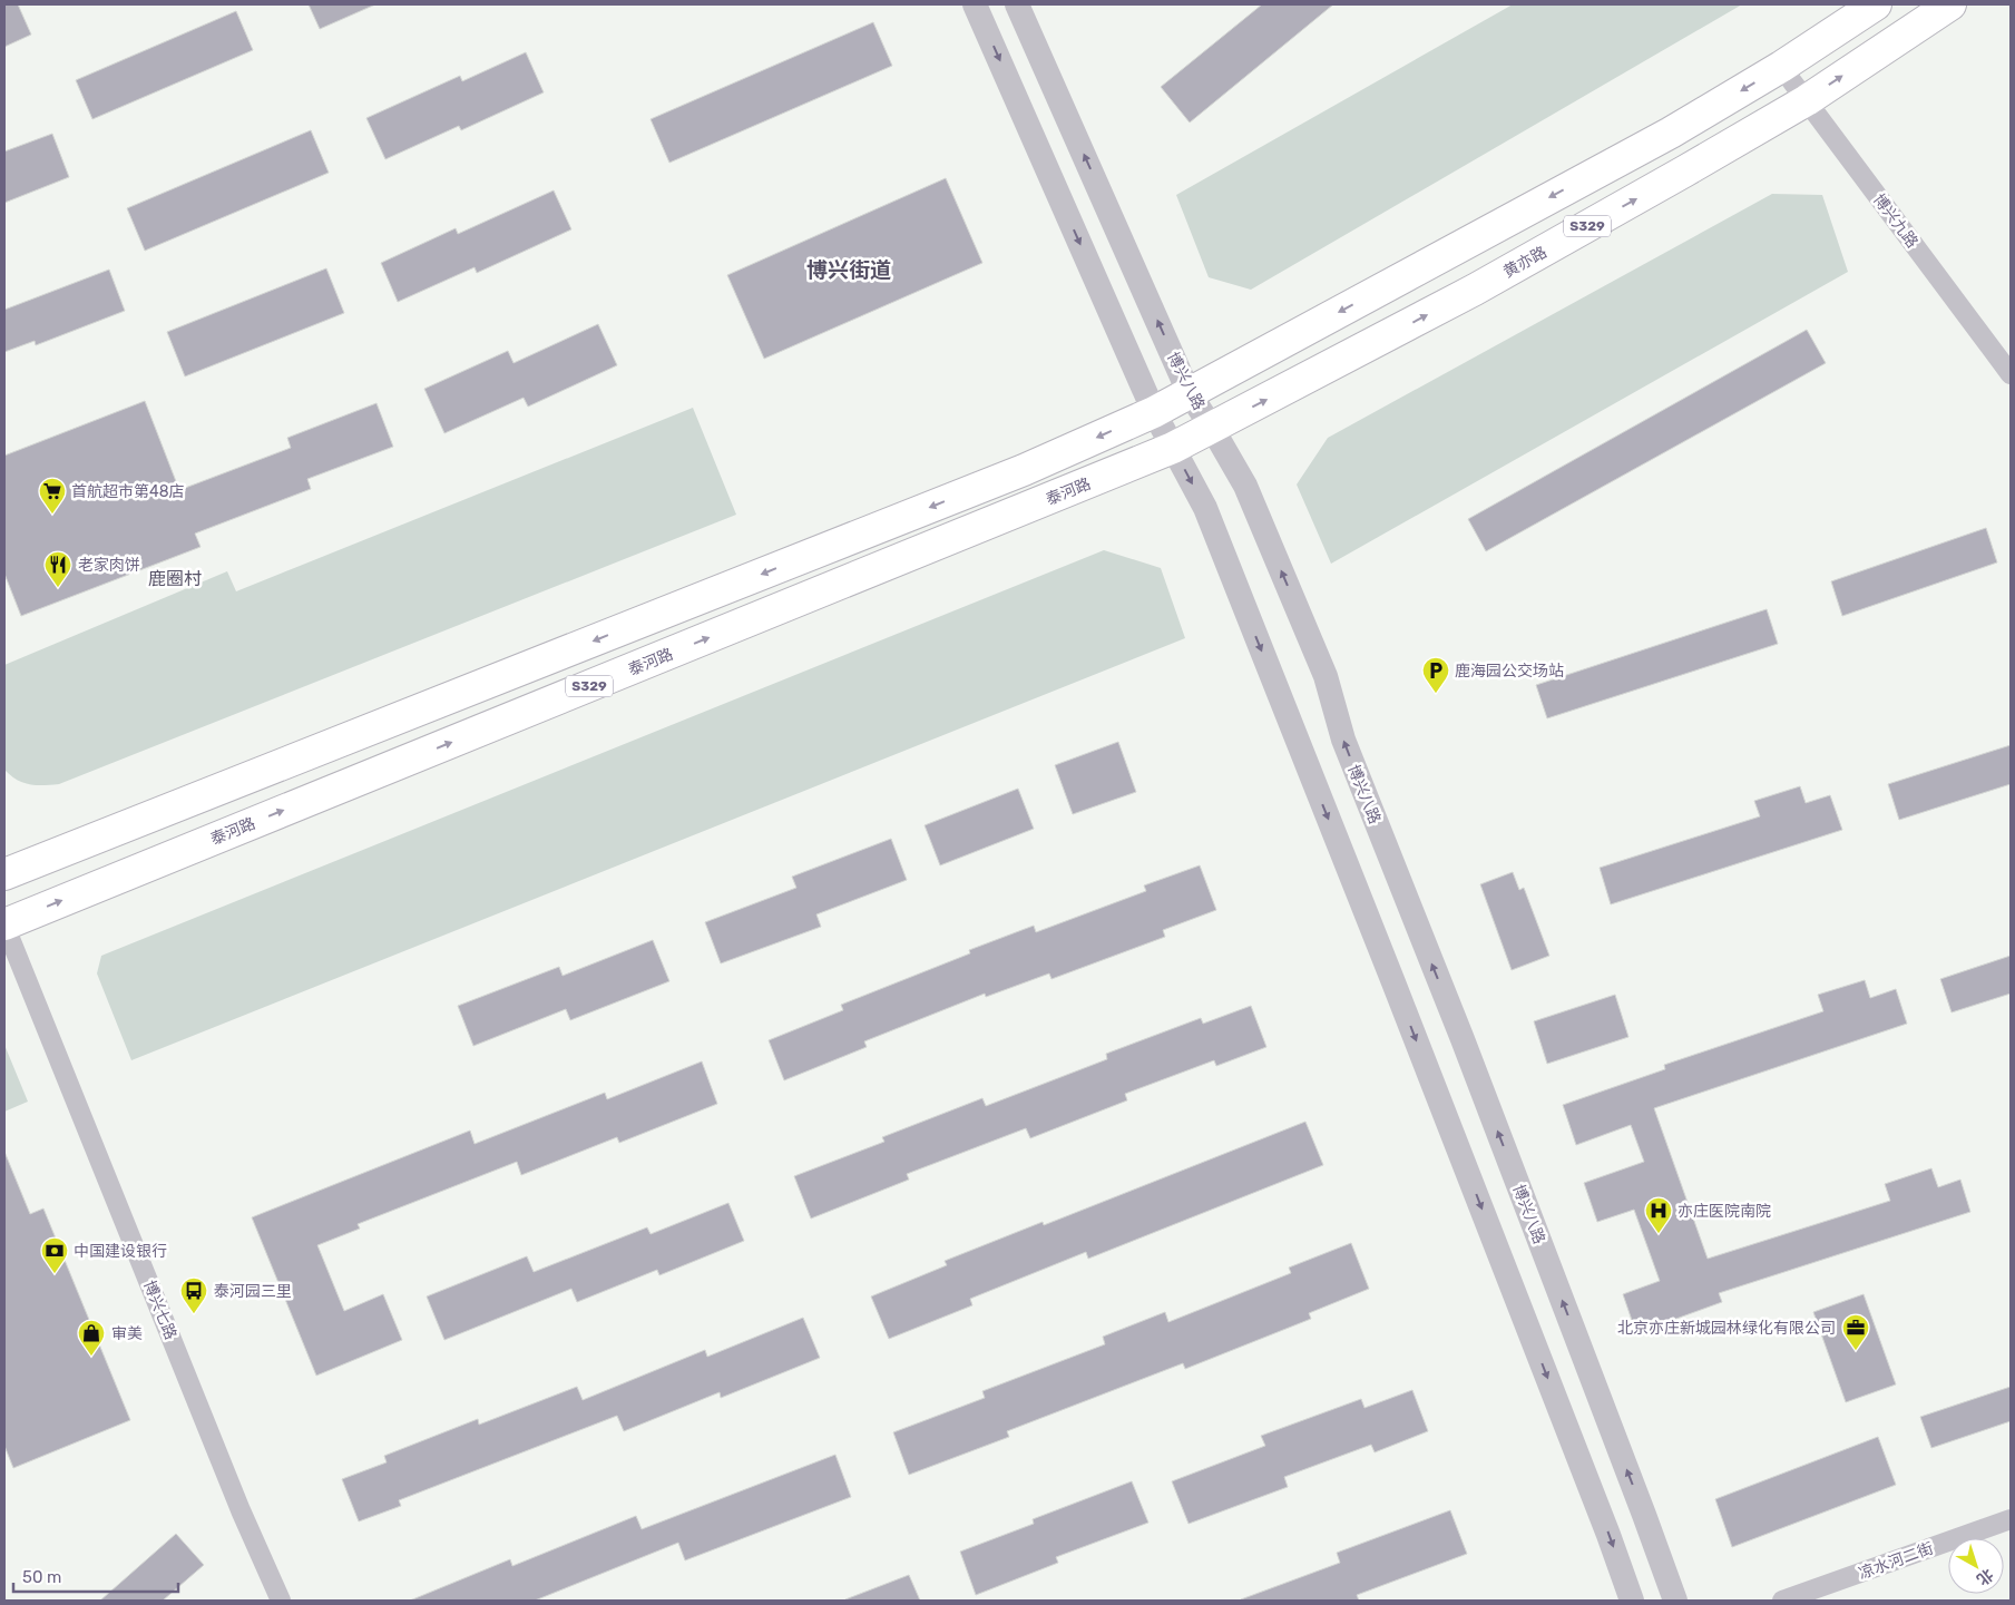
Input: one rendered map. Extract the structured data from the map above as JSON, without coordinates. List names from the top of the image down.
{
  "streets": {
    "main road": ["S329", "黄亦路", "泰河路"],
    "street": [
      "博兴九路",
      "博兴八路",
      "博兴七路",
      "凉水河二街"
    ]
  },
  "crossings": [
    ["博兴九路", "S329"],
    ["博兴九路", "黄亦路"],
    ["S329", "博兴八路"],
    ["黄亦路", "博兴八路"],
    ["黄亦路", "泰河路"],
    ["泰河路", "博兴七路"]
  ],
  "districts": ["博兴街道", "鹿圈村"],
  "places": {
    "supermarket": ["首航超市第48店"],
    "restaurant": ["老家肉饼"],
    "parking": ["鹿海园公交场站"],
    "hospital": ["亦庄医院南院"],
    "bank": ["中国建设银行"],
    "bus stop": ["泰河园三里"],
    "office": ["北京亦庄新城园林绿化有限公司"],
    "shop": ["审美"]
  },
  "scale_bar": "50 m",
  "north": "bottom right"
}
